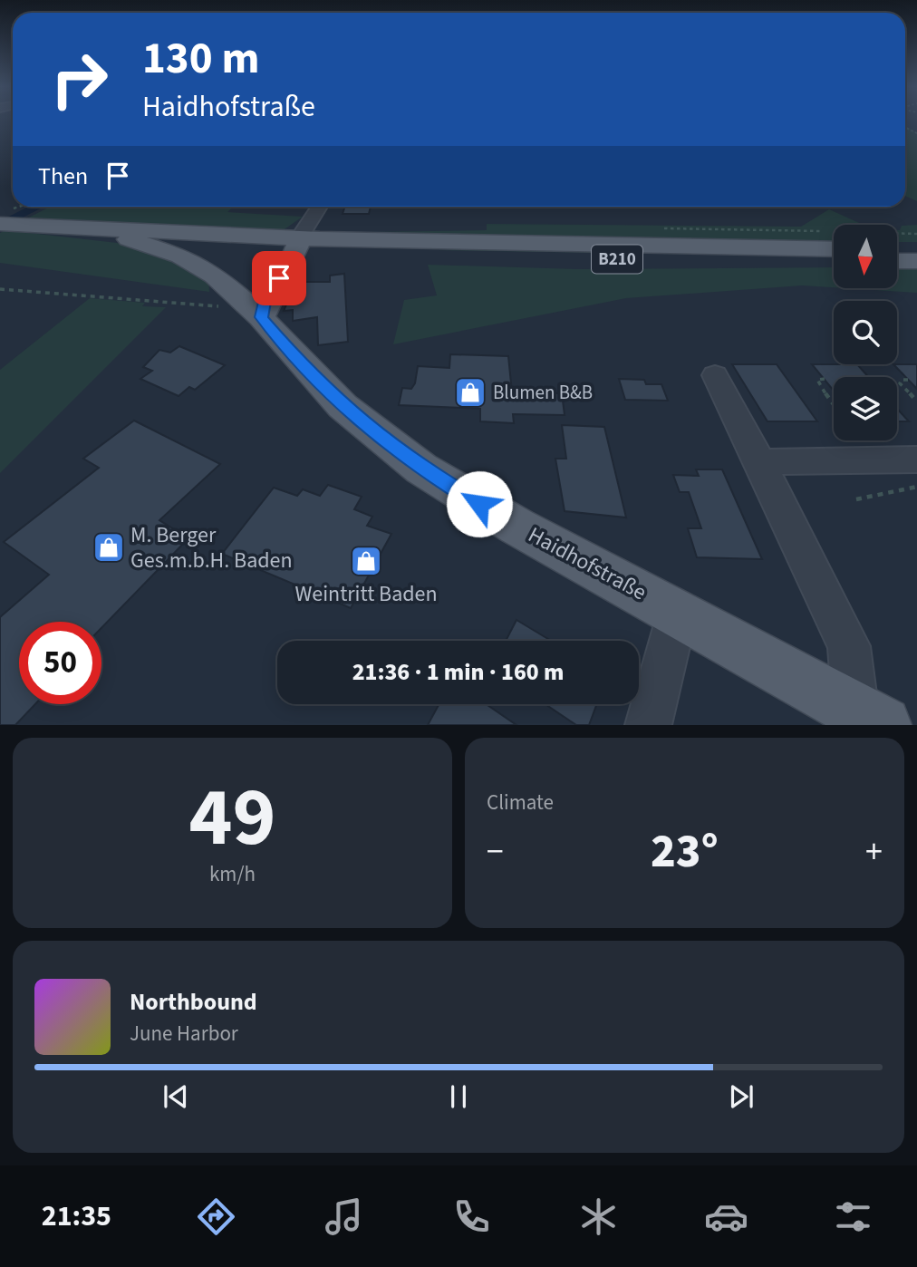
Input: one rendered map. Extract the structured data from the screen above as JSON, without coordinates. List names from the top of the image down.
{
  "streets": {
    "main road": ["B210", "Haidhofstraße"]
  },
  "crossings": [
    ["B210", "Haidhofstraße"]
  ],
  "places": {
    "shop": ["Blumen B&B", "M. Berger Ges.m.b.H. Baden", "Weintritt Baden"]
  },
  "north": "bottom",
  "page": {
    "turn": ["130 m", "Haidhofstraße"],
    "then": "Then",
    "limit": "50",
    "trip": "21:36 · 1 min · 160 m",
    "tile": [
      ["49", "km/h"],
      "Climate"
    ],
    "heat": ["−", "23°", "+"],
    "song": ["Northbound", "June Harbor"],
    "tabs": "21:35"
  }
}
